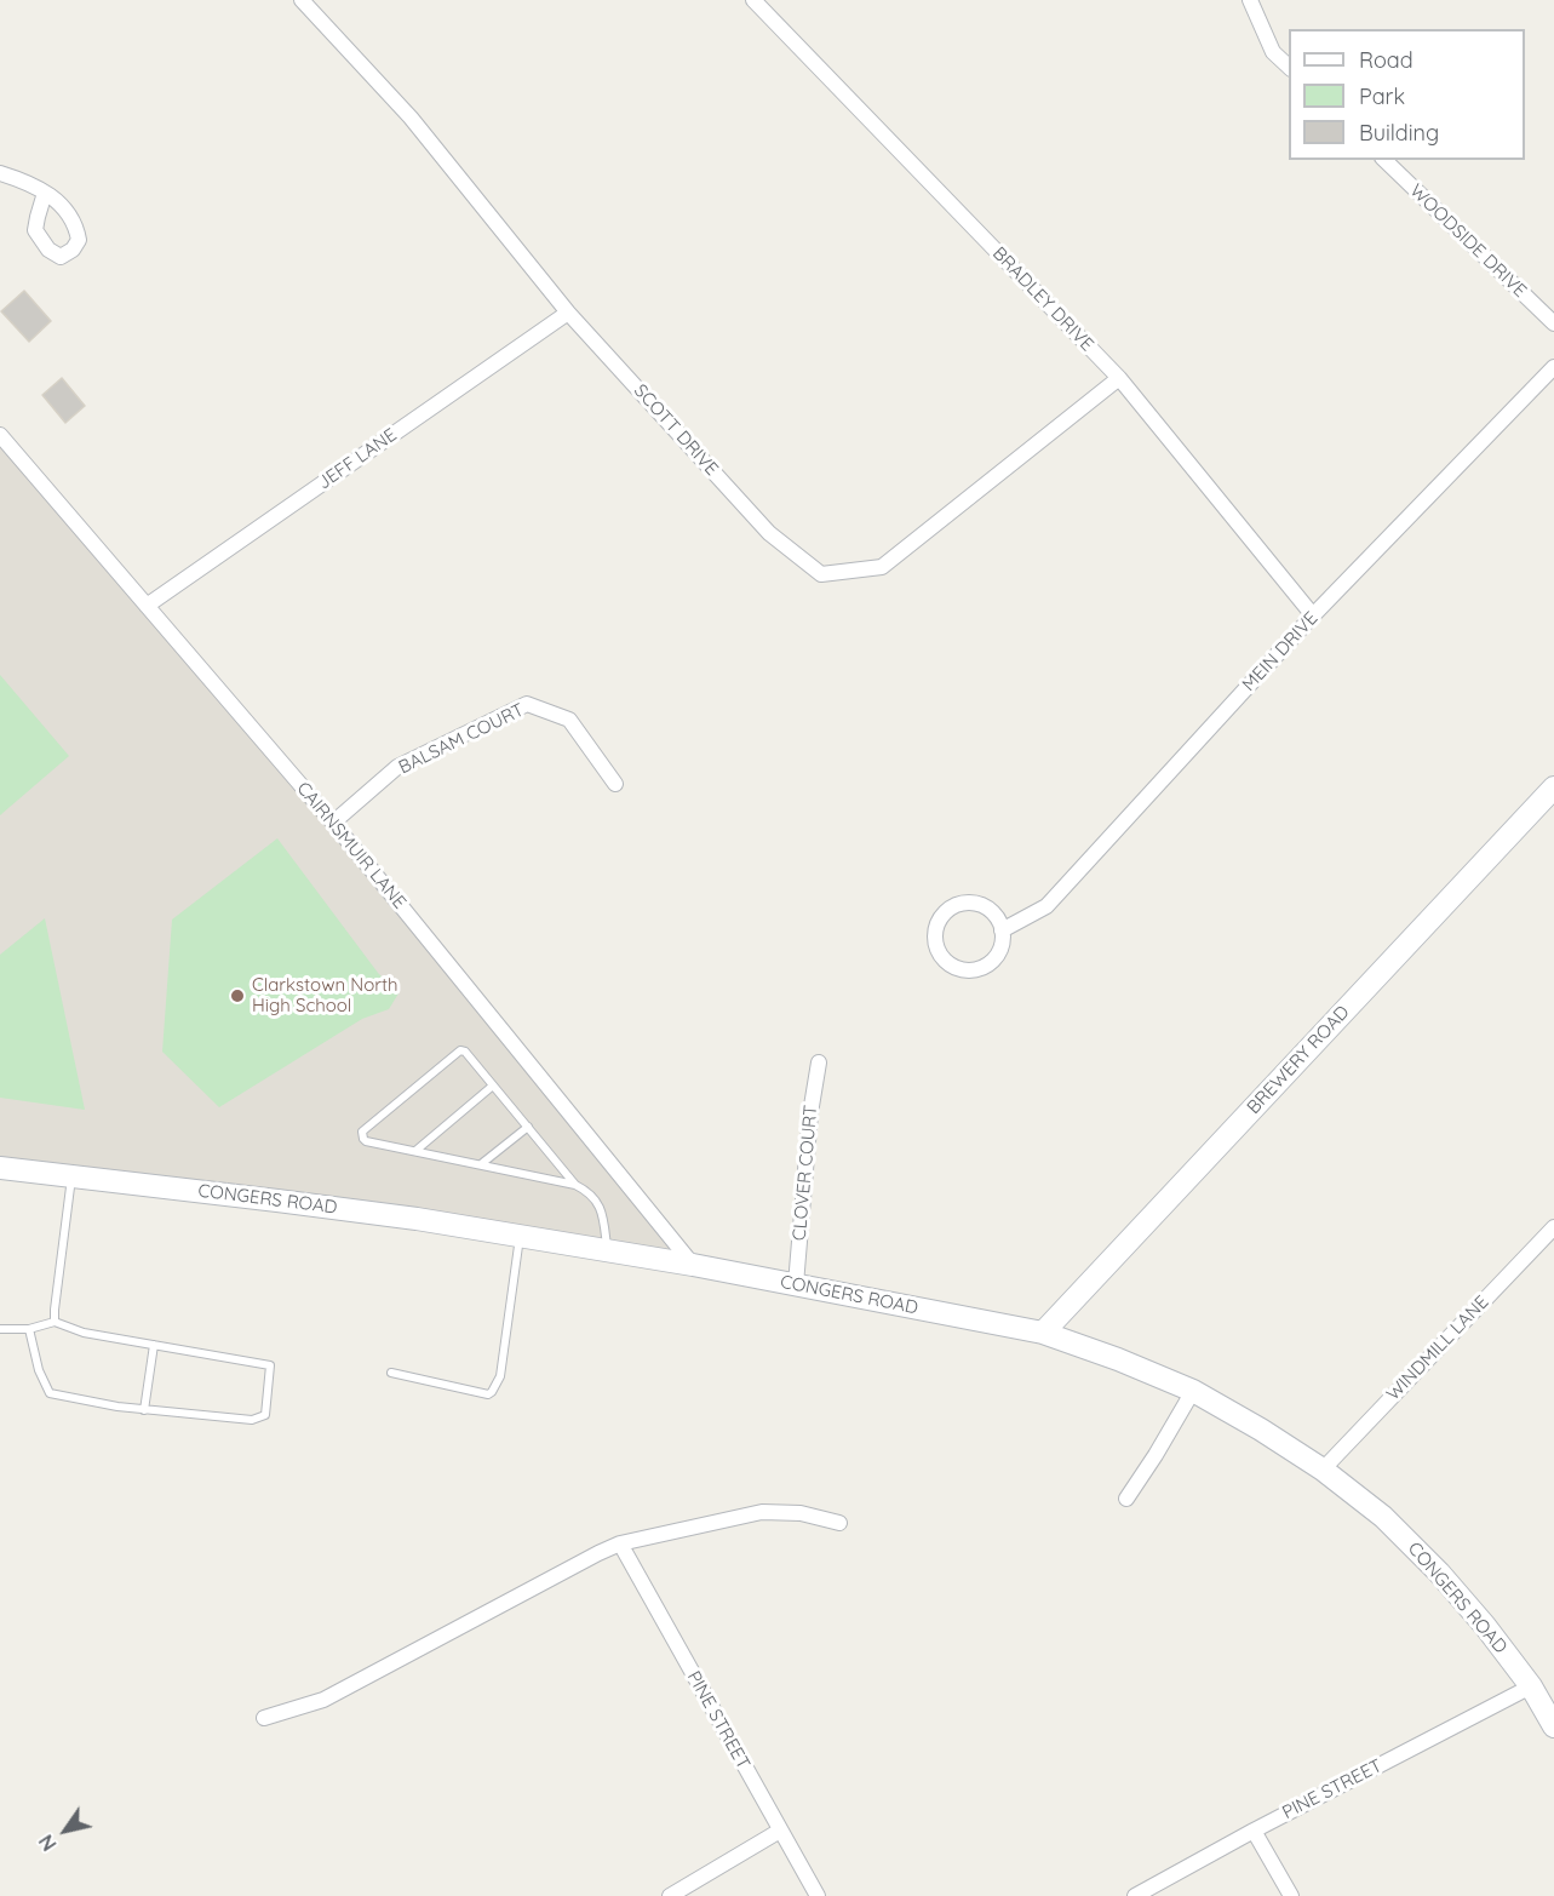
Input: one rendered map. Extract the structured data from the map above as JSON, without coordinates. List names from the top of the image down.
{
  "streets": {
    "street": [
      "WOODSIDE DRIVE",
      "BRADLEY DRIVE",
      "SCOTT DRIVE",
      "JEFF LANE",
      "MEIN DRIVE",
      "BALSAM COURT",
      "CAIRNSMUIR LANE",
      "BREWERY ROAD",
      "CLOVER COURT",
      "CONGERS ROAD",
      "WINDMILL LANE",
      "PINE STREET"
    ]
  },
  "crossings": [
    ["BRADLEY DRIVE", "SCOTT DRIVE"],
    ["BRADLEY DRIVE", "MEIN DRIVE"],
    ["SCOTT DRIVE", "JEFF LANE"],
    ["JEFF LANE", "CAIRNSMUIR LANE"],
    ["BALSAM COURT", "CAIRNSMUIR LANE"],
    ["CAIRNSMUIR LANE", "CONGERS ROAD"],
    ["BREWERY ROAD", "CONGERS ROAD"],
    ["CLOVER COURT", "CONGERS ROAD"],
    ["CONGERS ROAD", "WINDMILL LANE"],
    ["CONGERS ROAD", "PINE STREET"]
  ],
  "places": ["Clarkstown North High School"],
  "legend": ["Road", "Park", "Building"],
  "north": "bottom left"
}
